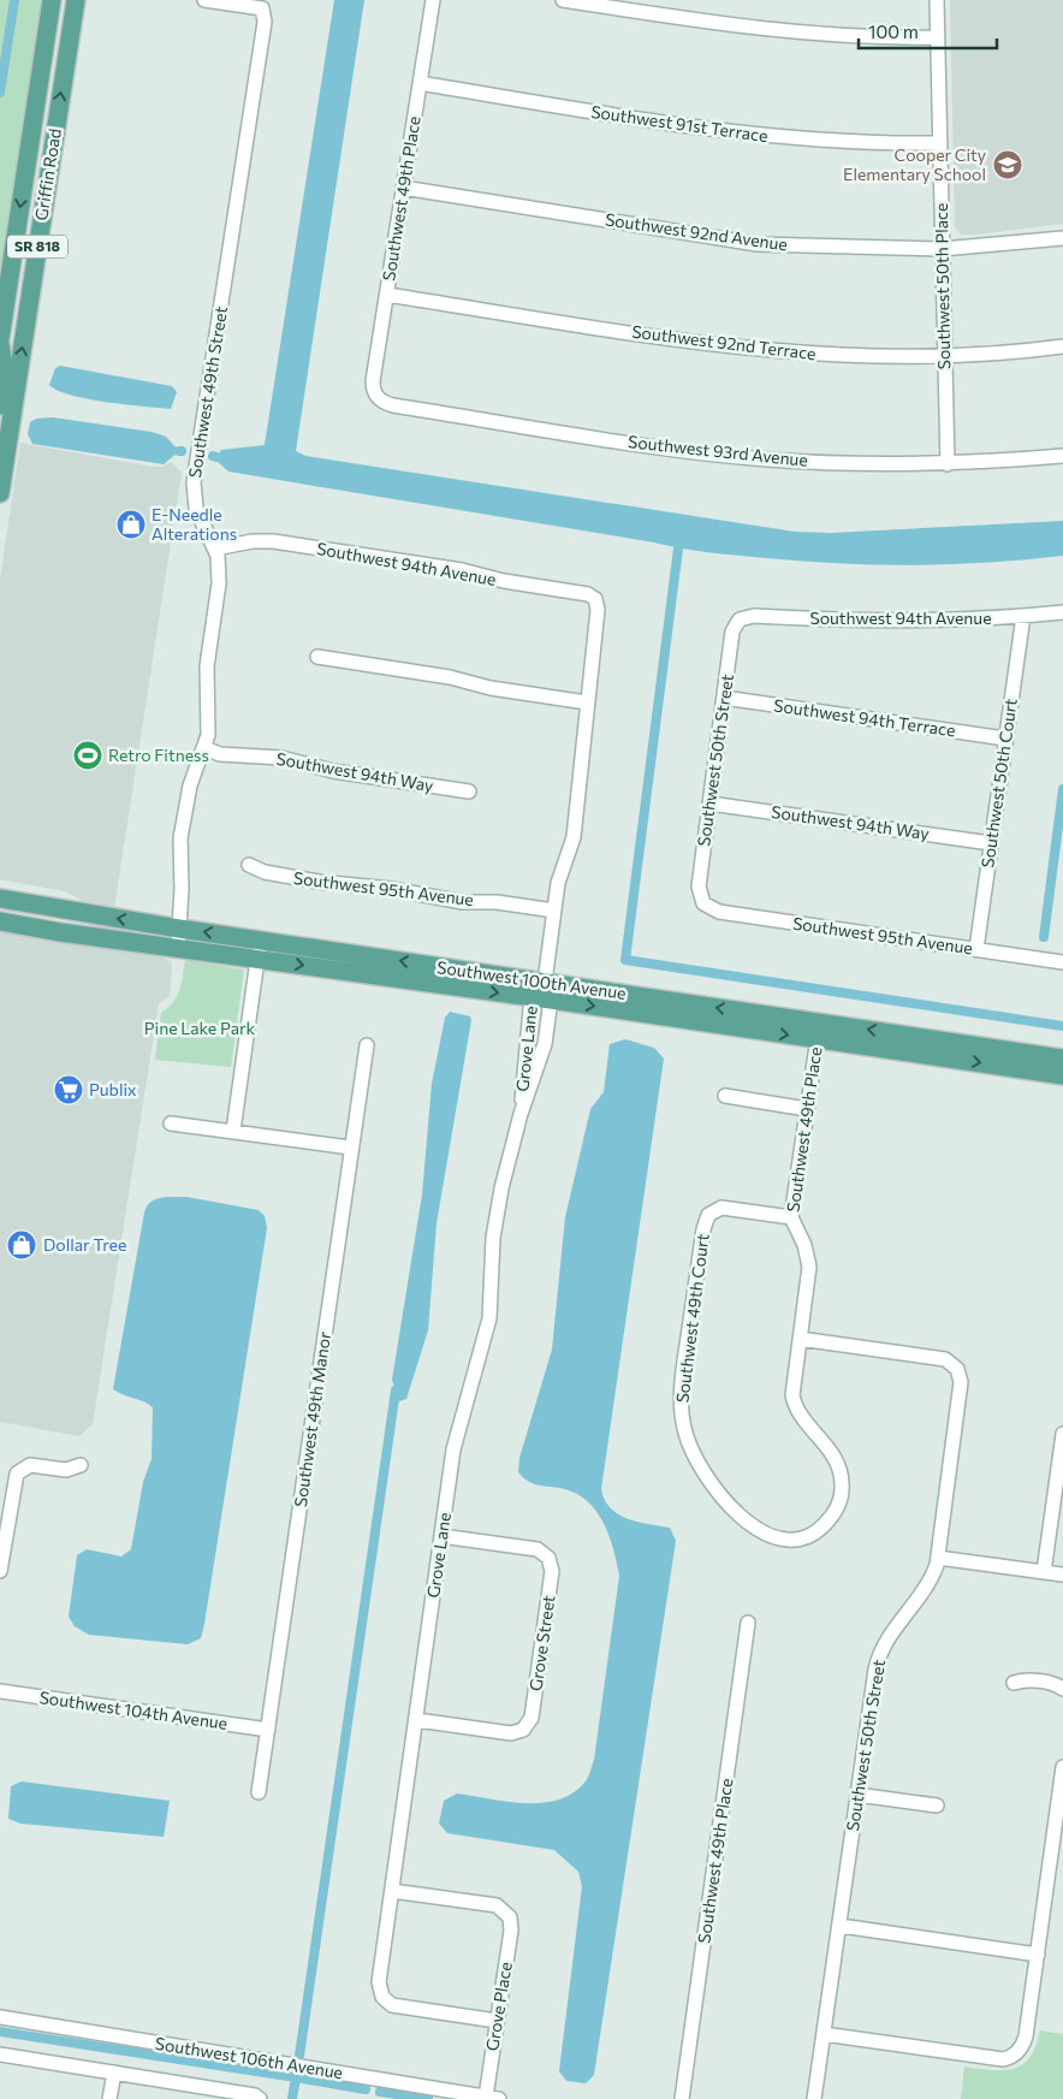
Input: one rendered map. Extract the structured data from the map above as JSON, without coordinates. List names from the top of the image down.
{
  "streets": {
    "main road": ["Griffin Road", "SR 818", "Southwest 100th Avenue"],
    "street": [
      "Southwest 91st Terrace",
      "Southwest 49th Place",
      "Southwest 92nd Avenue",
      "Southwest 50th Place",
      "Southwest 92nd Terrace",
      "Southwest 49th Street",
      "Southwest 93rd Avenue",
      "Southwest 94th Avenue",
      "Southwest 94th Terrace",
      "Southwest 50th Street",
      "Southwest 94th Way",
      "Southwest 50th Court",
      "Southwest 95th Avenue",
      "Grove Lane",
      "Southwest 49th Court",
      "Southwest 49th Manor",
      "Grove Street",
      "Southwest 104th Avenue",
      "Grove Place",
      "Southwest 106th Avenue"
    ]
  },
  "crossings": [
    ["Southwest 91st Terrace", "Southwest 49th Place"],
    ["Southwest 91st Terrace", "Southwest 50th Place"],
    ["Southwest 49th Place", "Southwest 92nd Avenue"],
    ["Southwest 49th Place", "Southwest 92nd Terrace"],
    ["Southwest 49th Place", "Southwest 93rd Avenue"],
    ["Southwest 49th Place", "Southwest 50th Street"],
    ["Southwest 49th Place", "Southwest 100th Avenue"],
    ["Southwest 49th Place", "Southwest 49th Court"],
    ["Southwest 92nd Avenue", "Southwest 50th Place"],
    ["Southwest 50th Place", "Southwest 92nd Terrace"],
    ["Southwest 50th Place", "Southwest 93rd Avenue"],
    ["Southwest 49th Street", "Southwest 94th Avenue"],
    ["Southwest 49th Street", "Southwest 94th Way"],
    ["Southwest 49th Street", "Southwest 100th Avenue"],
    ["Southwest 94th Avenue", "Southwest 50th Street"],
    ["Southwest 94th Avenue", "Southwest 50th Court"],
    ["Southwest 94th Terrace", "Southwest 50th Street"],
    ["Southwest 94th Terrace", "Southwest 50th Court"],
    ["Southwest 50th Street", "Southwest 94th Way"],
    ["Southwest 50th Street", "Southwest 95th Avenue"],
    ["Southwest 94th Way", "Southwest 50th Court"],
    ["Southwest 50th Court", "Southwest 95th Avenue"],
    ["Southwest 100th Avenue", "Grove Lane"],
    ["Grove Lane", "Grove Street"],
    ["Grove Lane", "Grove Place"],
    ["Southwest 49th Manor", "Southwest 104th Avenue"],
    ["Grove Place", "Southwest 106th Avenue"]
  ],
  "parks": ["Pine Lake Park"],
  "places": {
    "school or university": ["Cooper City Elementary School"],
    "shop": ["E-Needle Alterations", "Dollar Tree"],
    "sports": ["Retro Fitness"],
    "supermarket": ["Publix"]
  },
  "scale_bar": "100 m"
}
